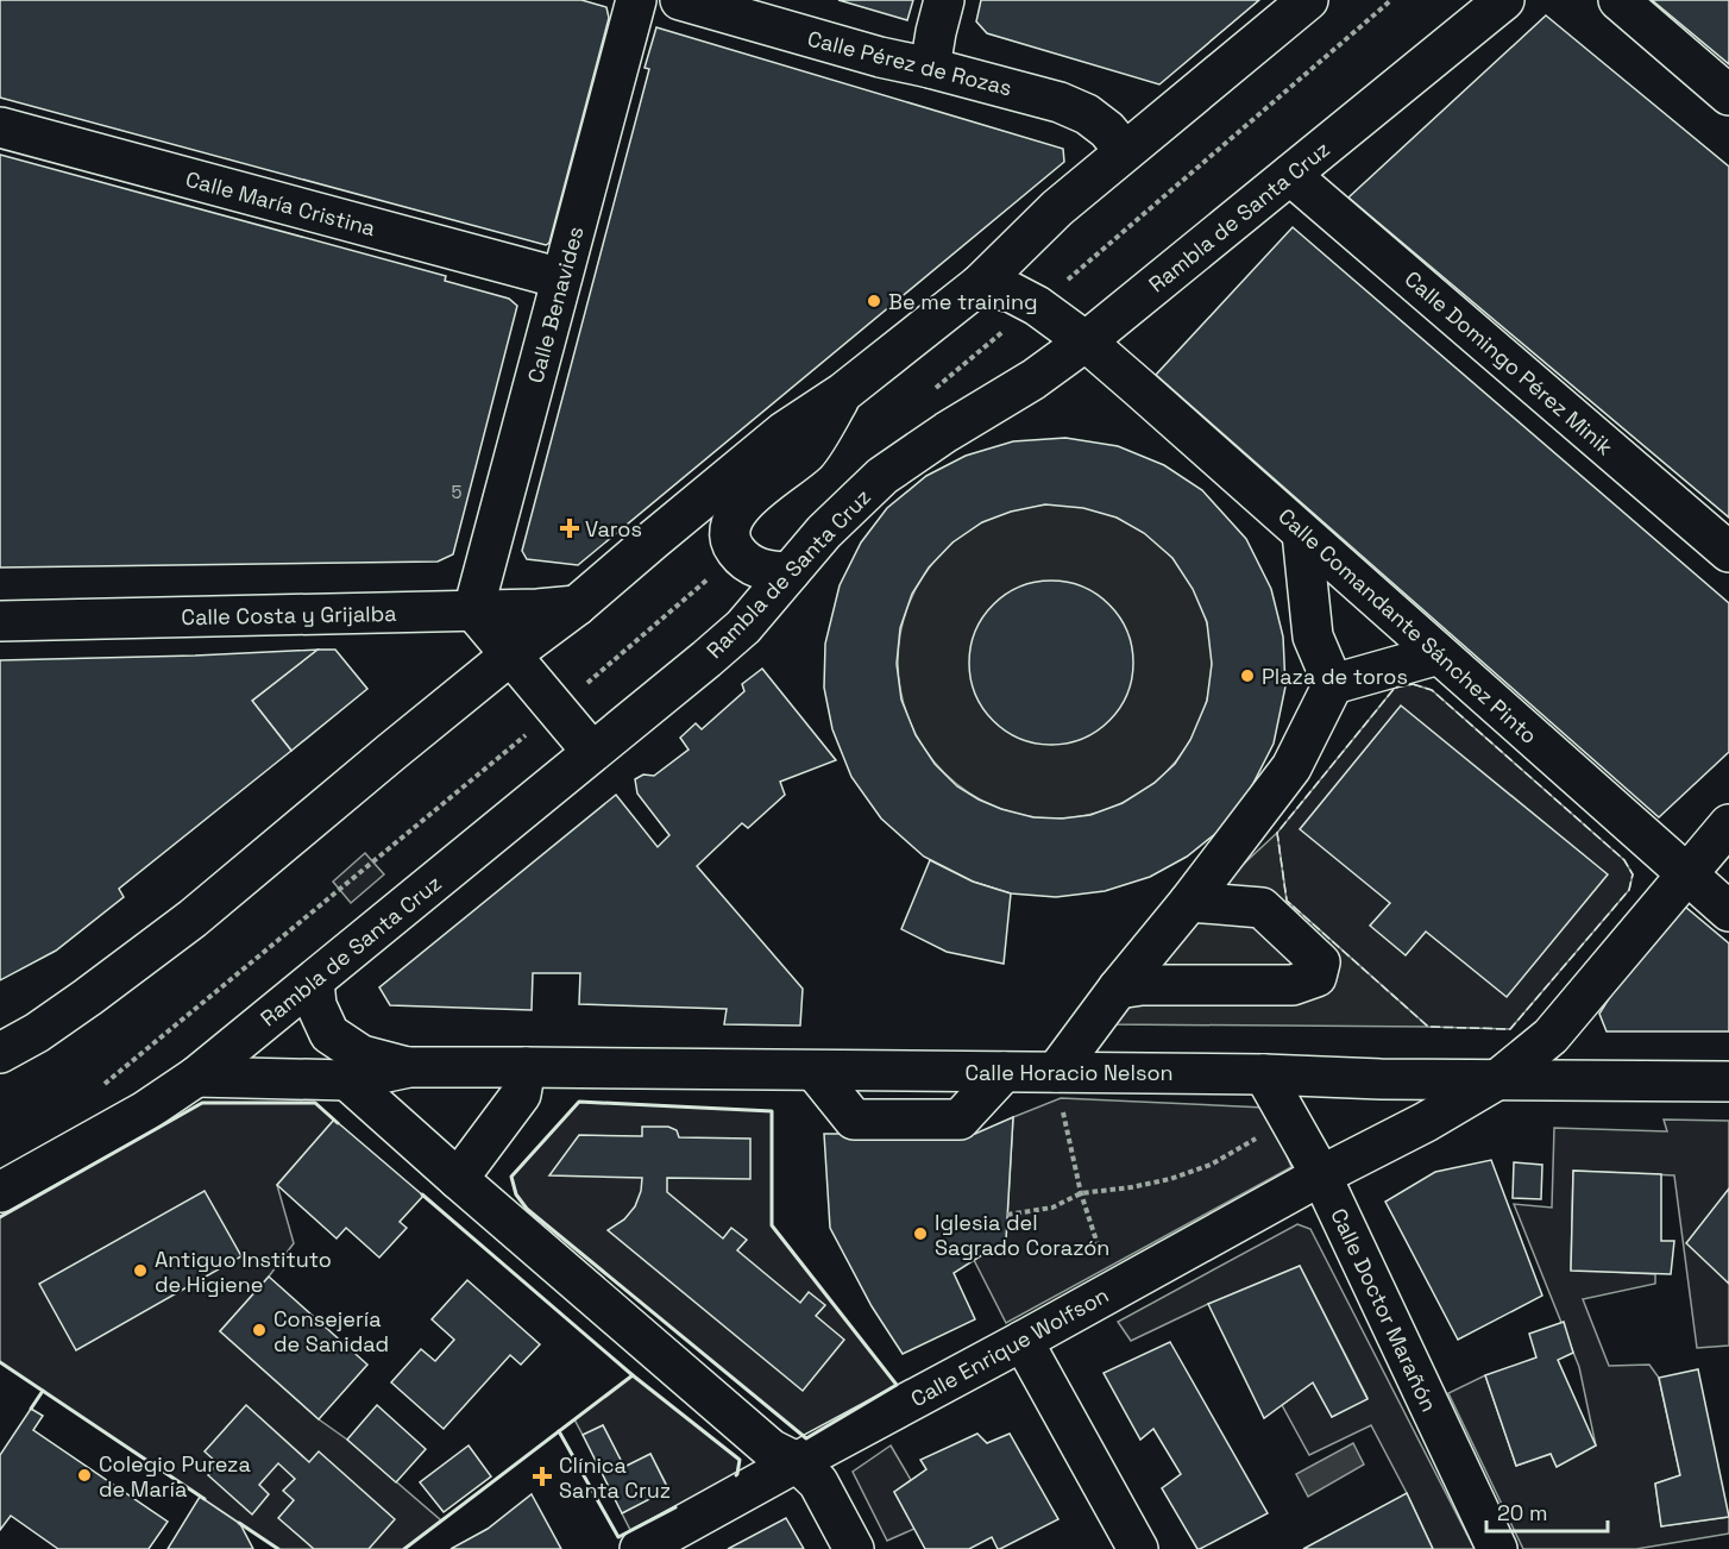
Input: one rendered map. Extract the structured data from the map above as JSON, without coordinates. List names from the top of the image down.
{
  "streets": {
    "street": [
      "Calle Pérez de Rozas",
      "Calle María Cristina",
      "Rambla de Santa Cruz",
      "Calle Benavides",
      "Calle Domingo Pérez Minik",
      "Calle Costa y Grijalba",
      "Calle Comandante Sánchez Pinto",
      "Calle Horacio Nelson",
      "Calle Doctor Marañón",
      "Calle Enrique Wolfson"
    ]
  },
  "crossings": [
    ["Calle María Cristina", "Calle Benavides"],
    ["Rambla de Santa Cruz", "Calle Domingo Pérez Minik"],
    ["Rambla de Santa Cruz", "Calle Comandante Sánchez Pinto"],
    ["Calle Benavides", "Calle Costa y Grijalba"],
    ["Calle Comandante Sánchez Pinto", "Calle Enrique Wolfson"],
    ["Calle Horacio Nelson", "Calle Doctor Marañón"],
    ["Calle Horacio Nelson", "Calle Enrique Wolfson"],
    ["Calle Doctor Marañón", "Calle Enrique Wolfson"]
  ],
  "places": {
    "other": [
      "Be me training",
      "Plaza de toros",
      "Iglesia del Sagrado Corazón",
      "Antiguo Instituto de Higiene",
      "Consejería de Sanidad",
      "Colegio Pureza de María"
    ],
    "health": ["Varos", "Clínica Santa Cruz"]
  },
  "house_numbers": ["5"],
  "scale_bar": "20 m"
}
